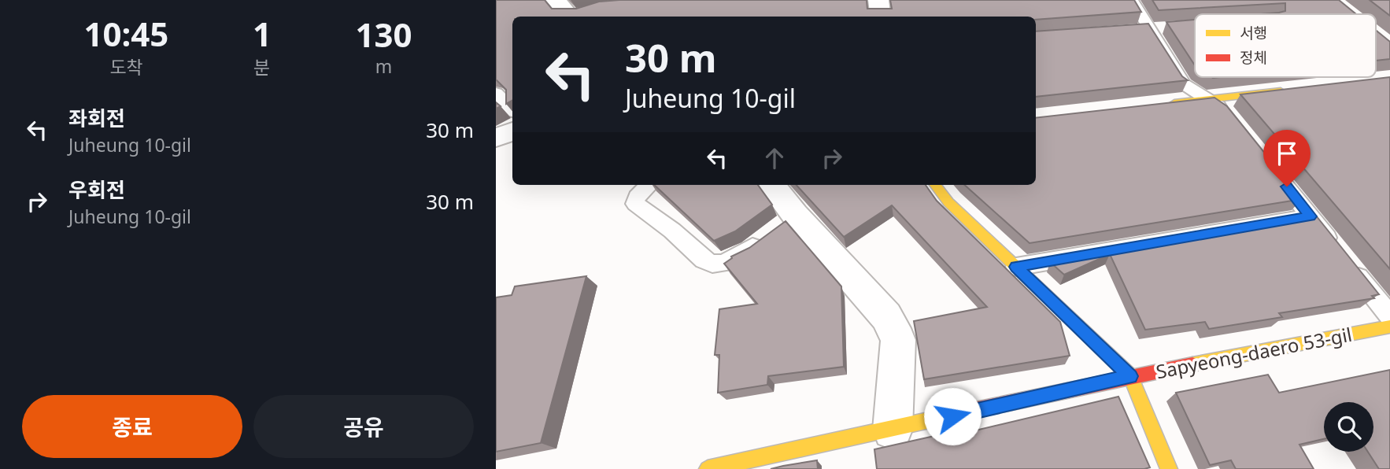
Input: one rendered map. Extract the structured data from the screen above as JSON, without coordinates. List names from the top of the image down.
{
  "streets": {
    "street": ["Sapyeong-daero 53-gil"]
  },
  "legend": ["서행", "정체"],
  "page": {
    "eta": [
      "10:45",
      "도착",
      "1",
      "분",
      "130",
      "m"
    ],
    "turn": ["30 m", "Juheung 10-gil"],
    "list": [
      {
        "name": "좌회전",
        "note": "Juheung 10-gil",
        "value": "30 m"
      },
      {
        "name": "우회전",
        "note": "Juheung 10-gil",
        "value": "30 m"
      }
    ],
    "buttons": ["종료", "공유"]
  }
}
